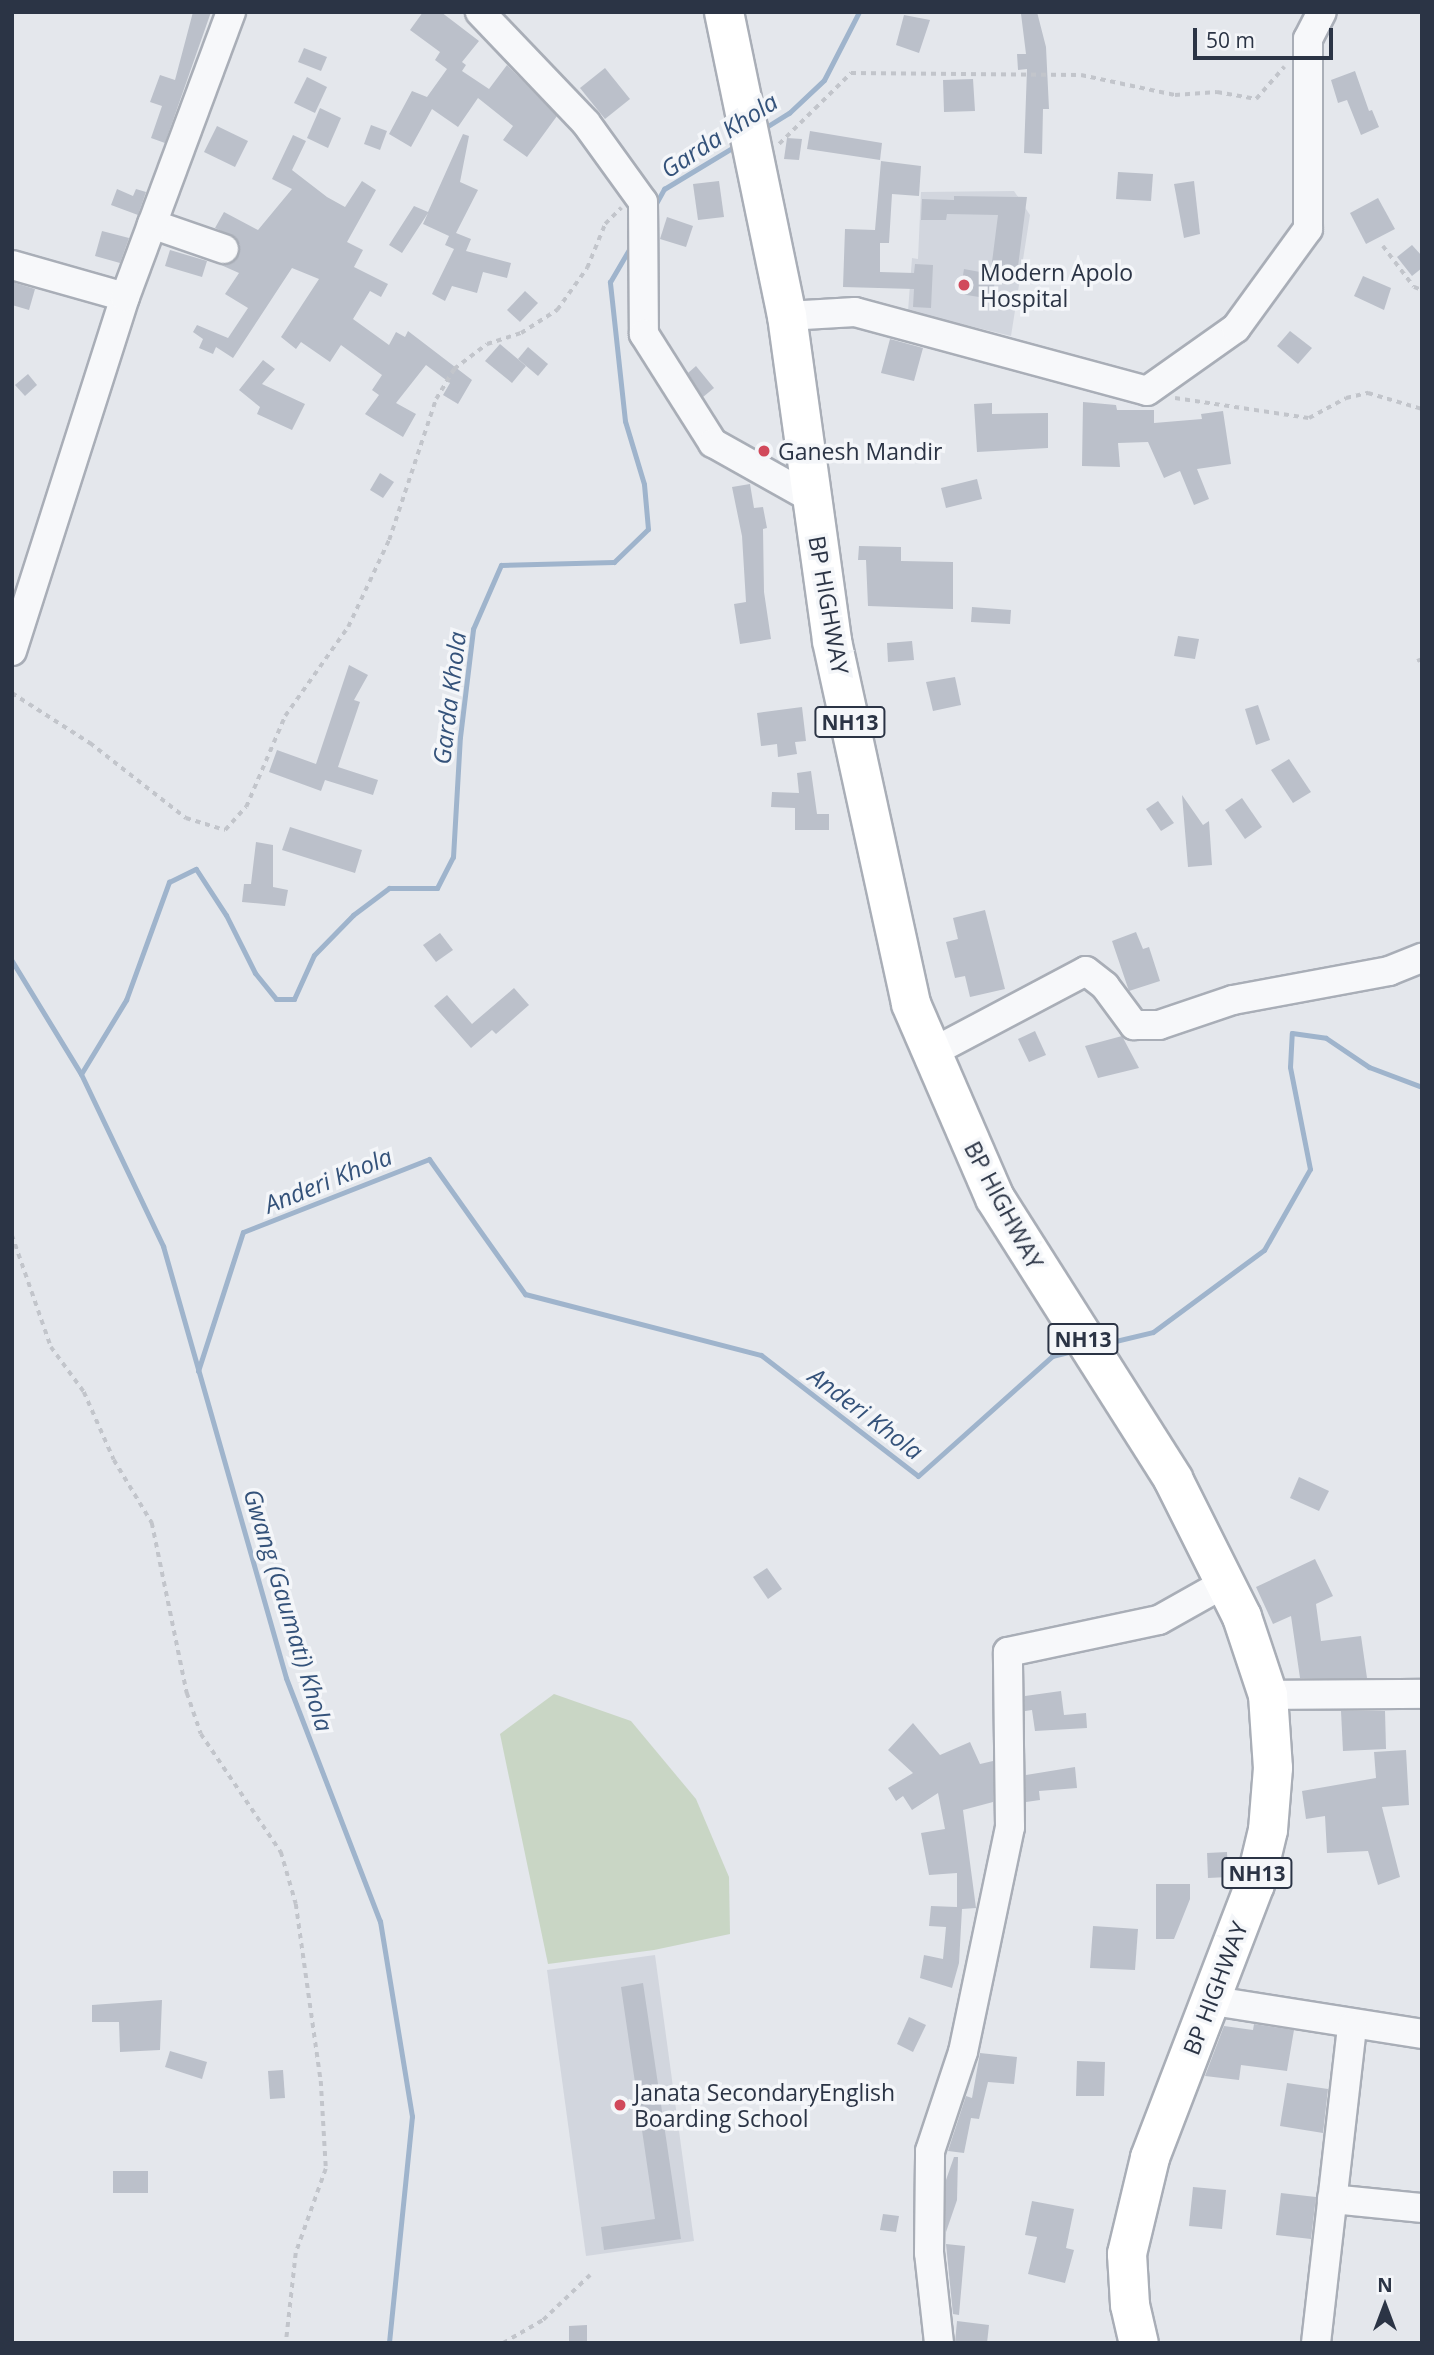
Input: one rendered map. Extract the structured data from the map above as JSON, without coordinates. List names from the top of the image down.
{
  "streets": {
    "highway": ["BP HIGHWAY", "NH13"]
  },
  "water": ["Garda Khola", "Anderi Khola", "Gwang (Gaumati) Khola"],
  "places": ["Modern Apolo Hospital", "Ganesh Mandir", "Janata SecondaryEnglish Boarding School"],
  "scale_bar": "50 m",
  "north": "top"
}
